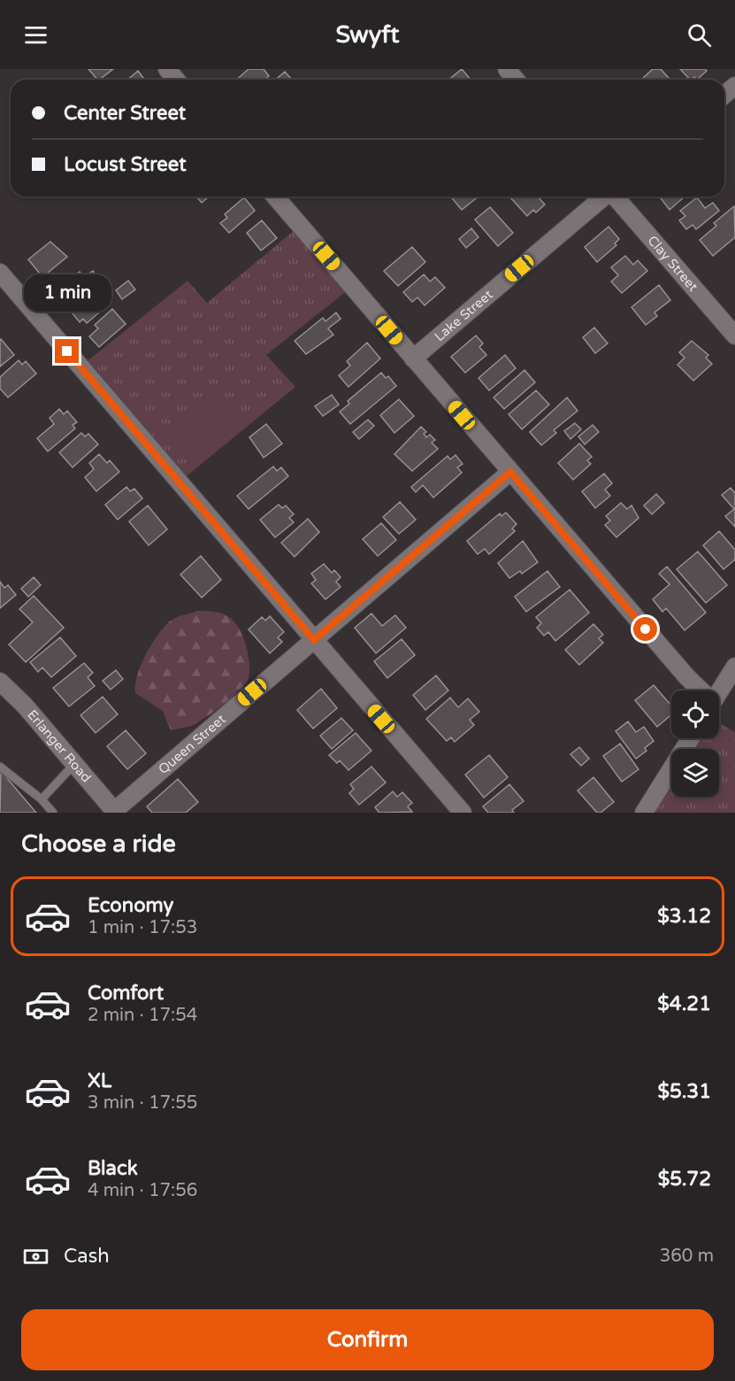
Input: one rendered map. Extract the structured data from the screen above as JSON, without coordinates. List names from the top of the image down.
{
  "streets": {
    "street": [
      "Clay Street",
      "Lake Street",
      "Queen Street",
      "Erlanger Road"
    ]
  },
  "crossings": [
    ["Queen Street", "Erlanger Road"]
  ],
  "page": {
    "header": "Swyft",
    "banner": ["Center Street", "Locust Street"],
    "bubble": "1 min",
    "heading": "Choose a ride",
    "list": [
      {
        "name": "Economy",
        "note": "1 min · 17:53",
        "value": "$3.12"
      },
      {
        "name": "Comfort",
        "note": "2 min · 17:54",
        "value": "$4.21"
      },
      {
        "name": "XL",
        "note": "3 min · 17:55",
        "value": "$5.31"
      },
      {
        "name": "Black",
        "note": "4 min · 17:56",
        "value": "$5.72"
      }
    ],
    "pay": ["Cash", "360 m"],
    "buttons": "Confirm"
  }
}
